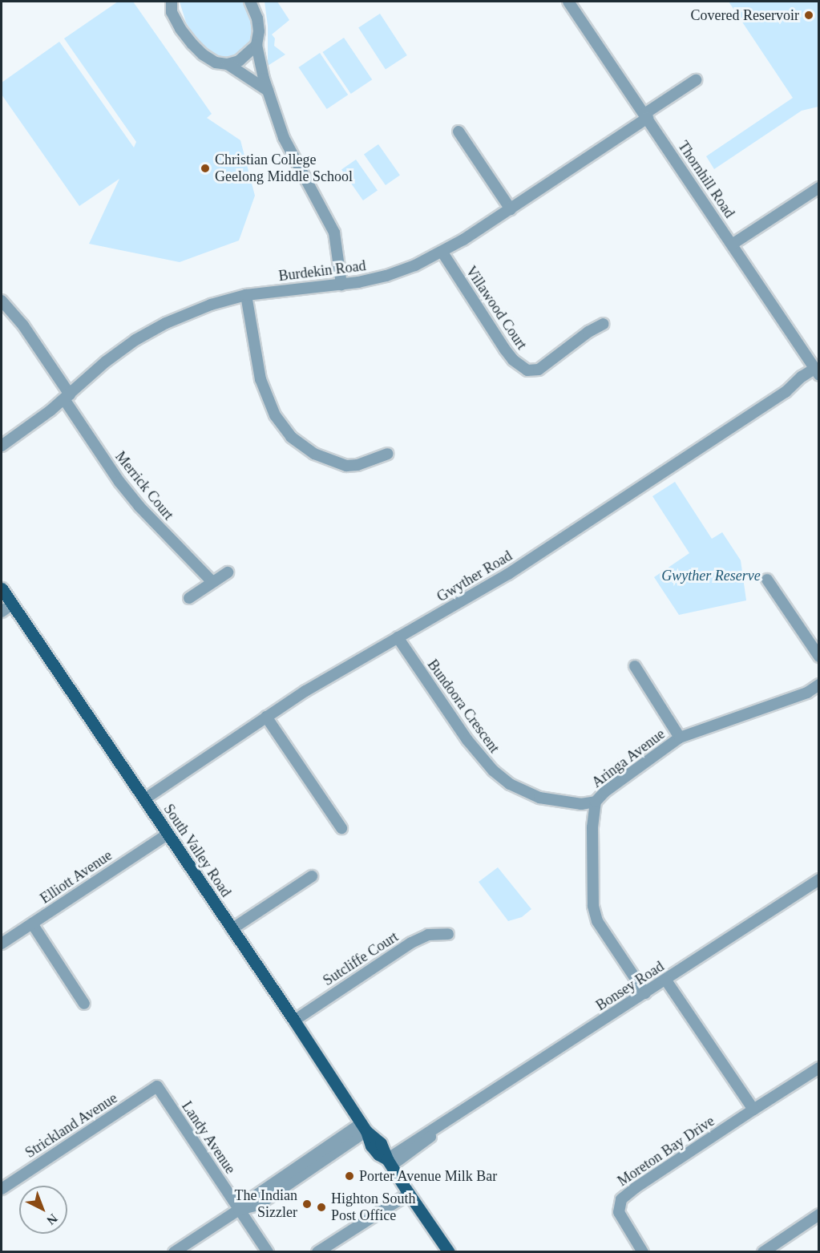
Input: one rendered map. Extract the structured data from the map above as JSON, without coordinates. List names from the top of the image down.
{
  "streets": {
    "main road": ["South Valley Road"],
    "street": [
      "Thornhill Road",
      "Burdekin Road",
      "Villawood Court",
      "Merrick Court",
      "Gwyther Road",
      "Bundoora Crescent",
      "Aringa Avenue",
      "Elliott Avenue",
      "Sutcliffe Court",
      "Bonsey Road",
      "Strickland Avenue",
      "Landy Avenue",
      "Moreton Bay Drive"
    ]
  },
  "crossings": [
    ["Thornhill Road", "Burdekin Road"],
    ["Thornhill Road", "Gwyther Road"],
    ["Burdekin Road", "Villawood Court"],
    ["Burdekin Road", "Merrick Court"],
    ["Gwyther Road", "Bundoora Crescent"],
    ["Gwyther Road", "South Valley Road"],
    ["Bundoora Crescent", "Aringa Avenue"],
    ["Aringa Avenue", "Bonsey Road"],
    ["South Valley Road", "Elliott Avenue"],
    ["South Valley Road", "Sutcliffe Court"],
    ["South Valley Road", "Bonsey Road"],
    ["Strickland Avenue", "Landy Avenue"]
  ],
  "parks": ["Gwyther Reserve"],
  "places": [
    "Covered Reservoir",
    "Christian College Geelong Middle School",
    "Porter Avenue Milk Bar",
    "The Indian Sizzler",
    "Highton South Post Office"
  ],
  "north": "bottom right"
}
